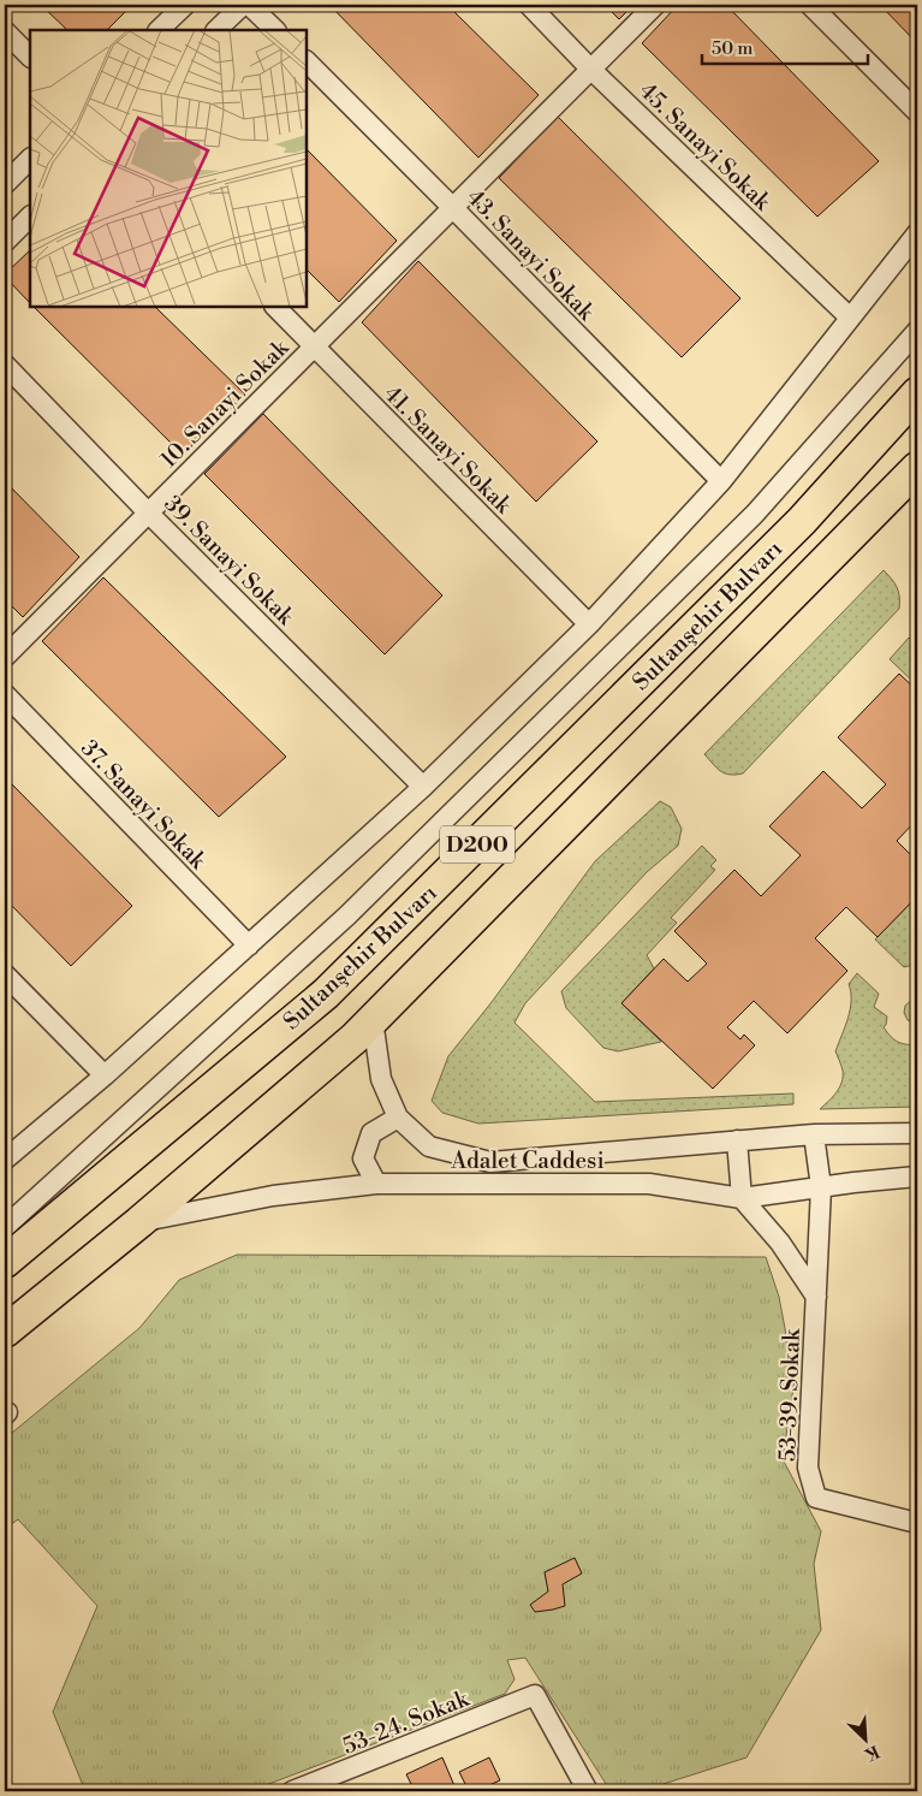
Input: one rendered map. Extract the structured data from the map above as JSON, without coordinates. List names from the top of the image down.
{
  "streets": {
    "highway": ["Sultanşehir Bulvarı", "D200"],
    "street": [
      "45. Sanayi Sokak",
      "43. Sanayi Sokak",
      "10. Sanayi Sokak",
      "41. Sanayi Sokak",
      "39. Sanayi Sokak",
      "37. Sanayi Sokak",
      "Adalet Caddesi",
      "53-39. Sokak",
      "53-24. Sokak"
    ]
  },
  "crossings": [
    ["45. Sanayi Sokak", "10. Sanayi Sokak"],
    ["43. Sanayi Sokak", "10. Sanayi Sokak"],
    ["10. Sanayi Sokak", "41. Sanayi Sokak"],
    ["10. Sanayi Sokak", "39. Sanayi Sokak"],
    ["Sultanşehir Bulvarı", "Adalet Caddesi"],
    ["Adalet Caddesi", "53-39. Sokak"]
  ],
  "scale_bar": "50 m",
  "north": "bottom right"
}
